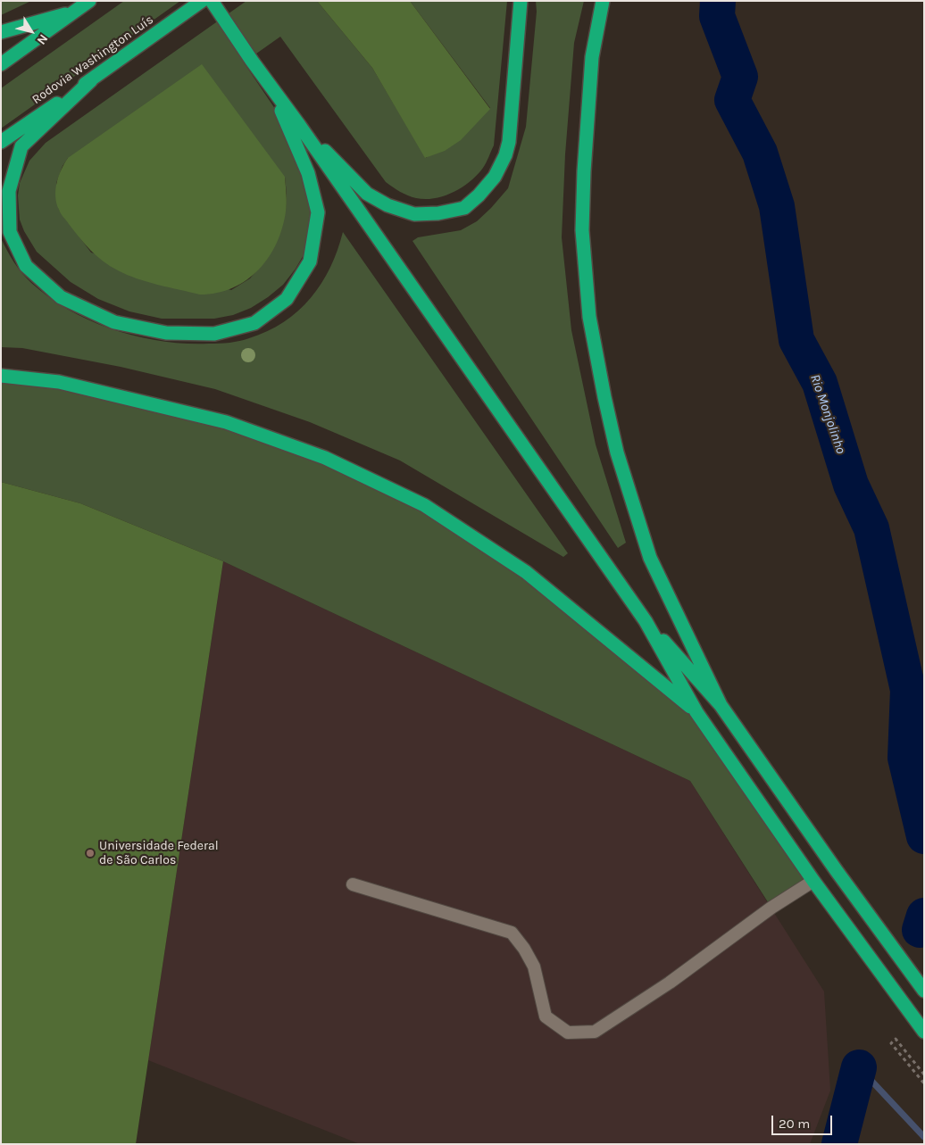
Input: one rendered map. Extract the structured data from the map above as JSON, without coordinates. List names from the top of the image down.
{
  "streets": {
    "highway": ["Rodovia Washington Luís"]
  },
  "water": ["Rio Monjolinho"],
  "places": ["Universidade Federal de São Carlos"],
  "scale_bar": "20 m",
  "north": "bottom right"
}
